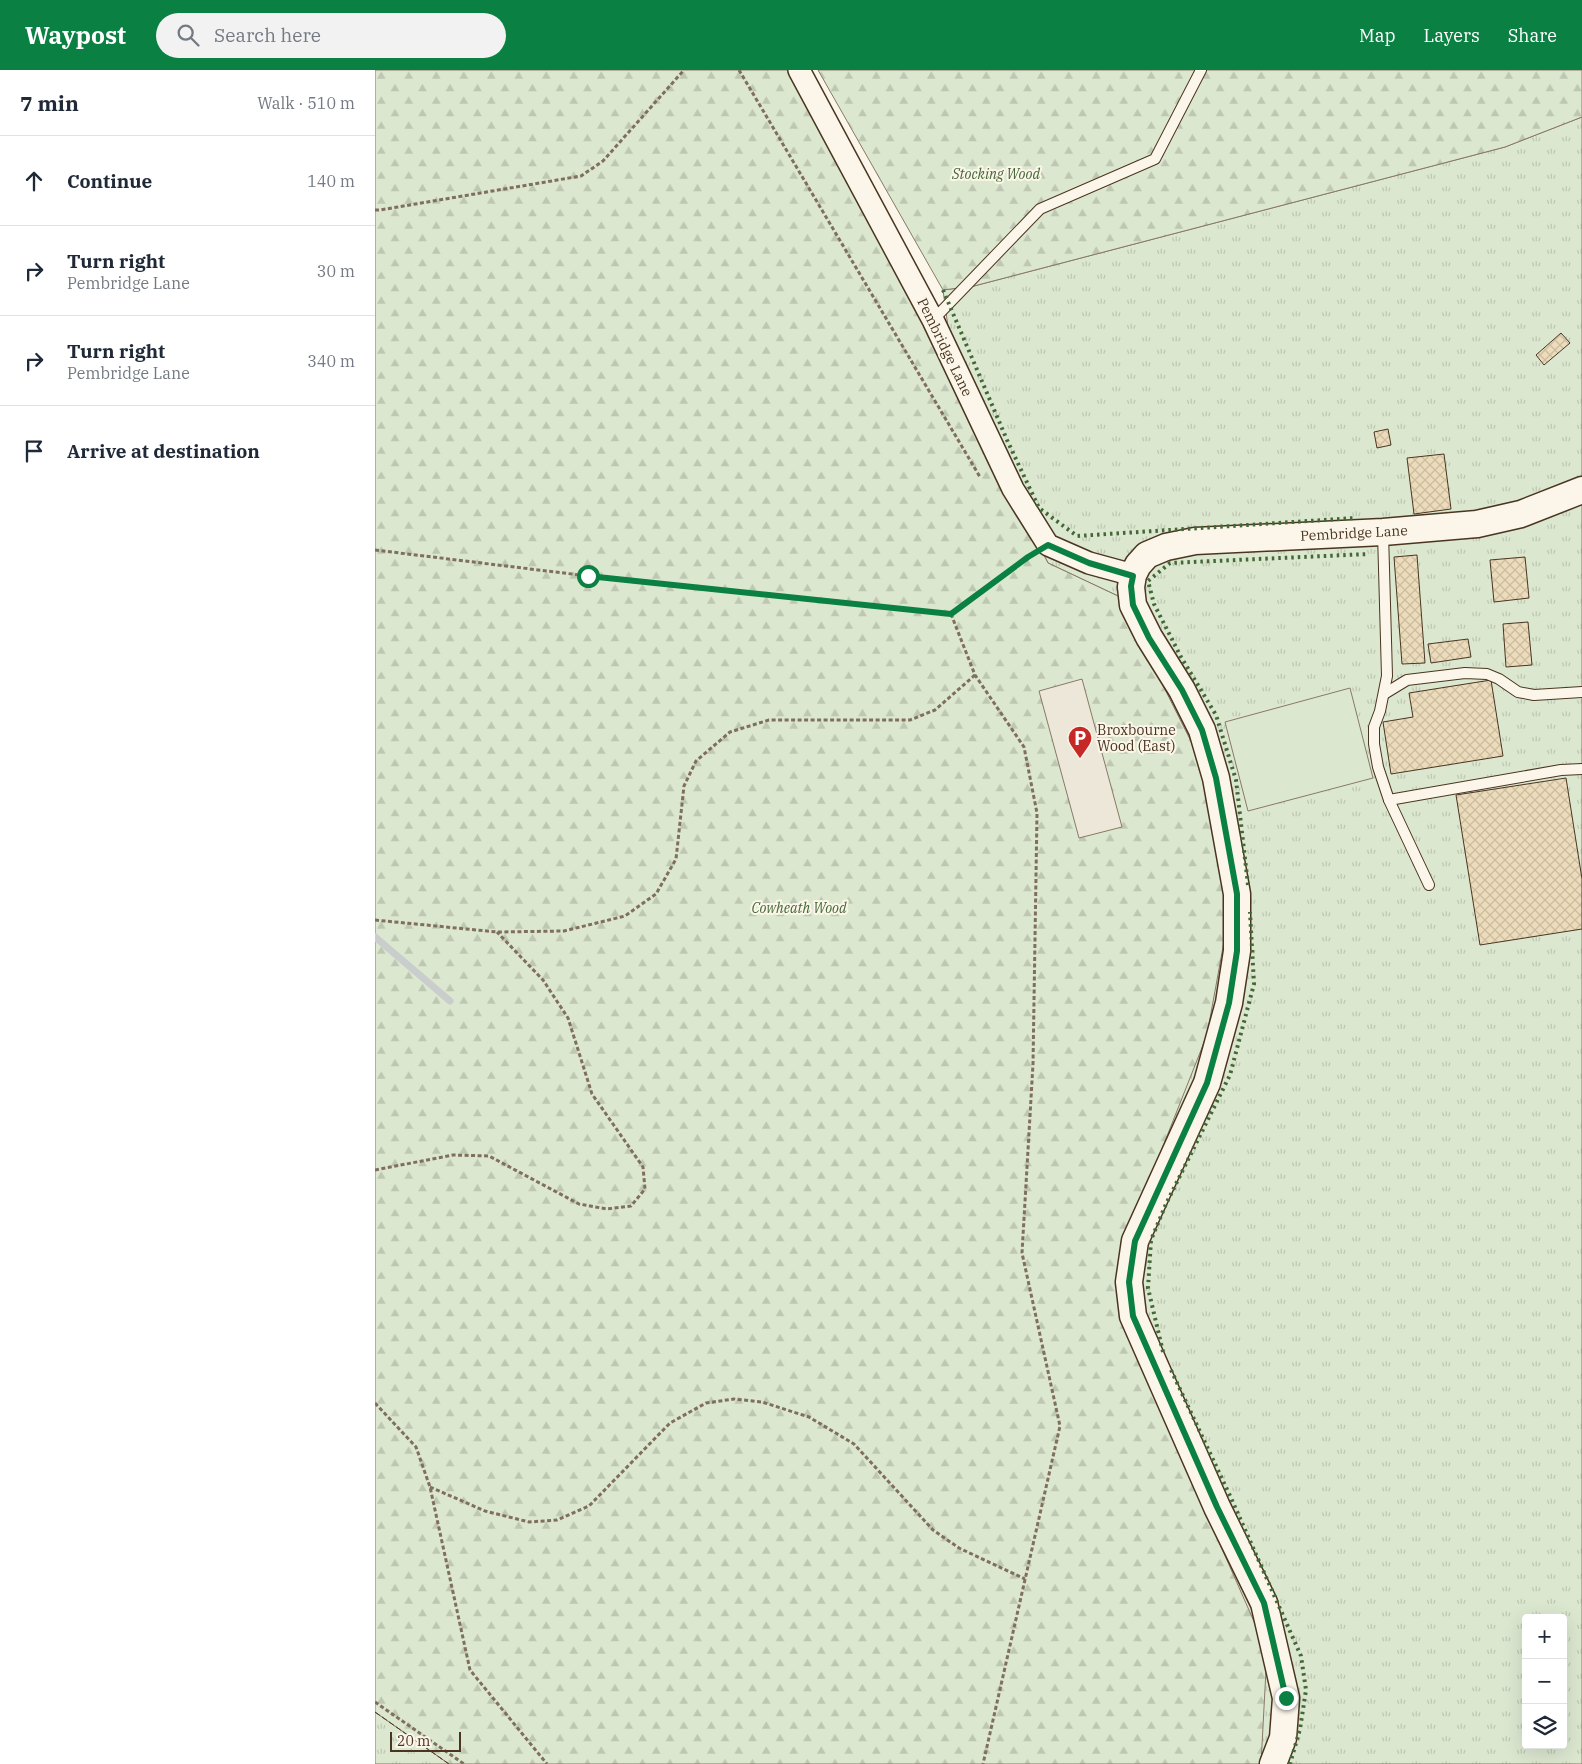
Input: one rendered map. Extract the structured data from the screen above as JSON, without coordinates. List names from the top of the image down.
{
  "streets": {
    "street": ["Pembridge Lane"]
  },
  "parks": ["Stocking Wood", "Cowheath Wood"],
  "places": {
    "parking": ["Broxbourne Wood (East)"]
  },
  "scale_bar": "20 m",
  "page": {
    "header": "Waypost",
    "search": "Search here",
    "nav": ["Map", "Layers", "Share"],
    "heading": ["7 min", "Walk · 510 m"],
    "list": [
      ["Continue", "140 m"],
      ["Turn right", "Pembridge Lane", "30 m"],
      ["Turn right", "Pembridge Lane", "340 m"],
      "Arrive at destination"
    ],
    "map_buttons": ["+", "−"],
    "scale": "20 m"
  }
}
